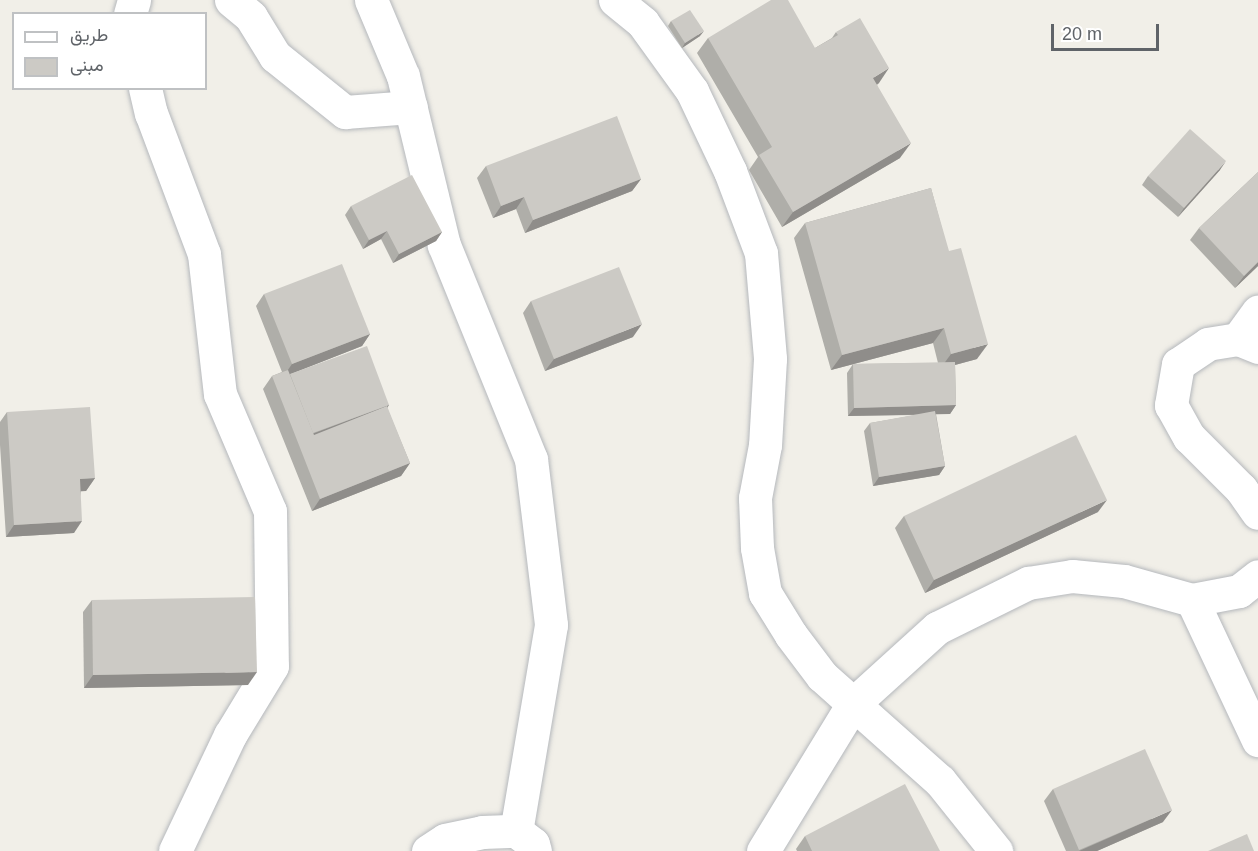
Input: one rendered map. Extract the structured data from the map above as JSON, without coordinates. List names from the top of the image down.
{
  "legend": ["طريق", "مبنى"],
  "scale_bar": "20 m"
}
